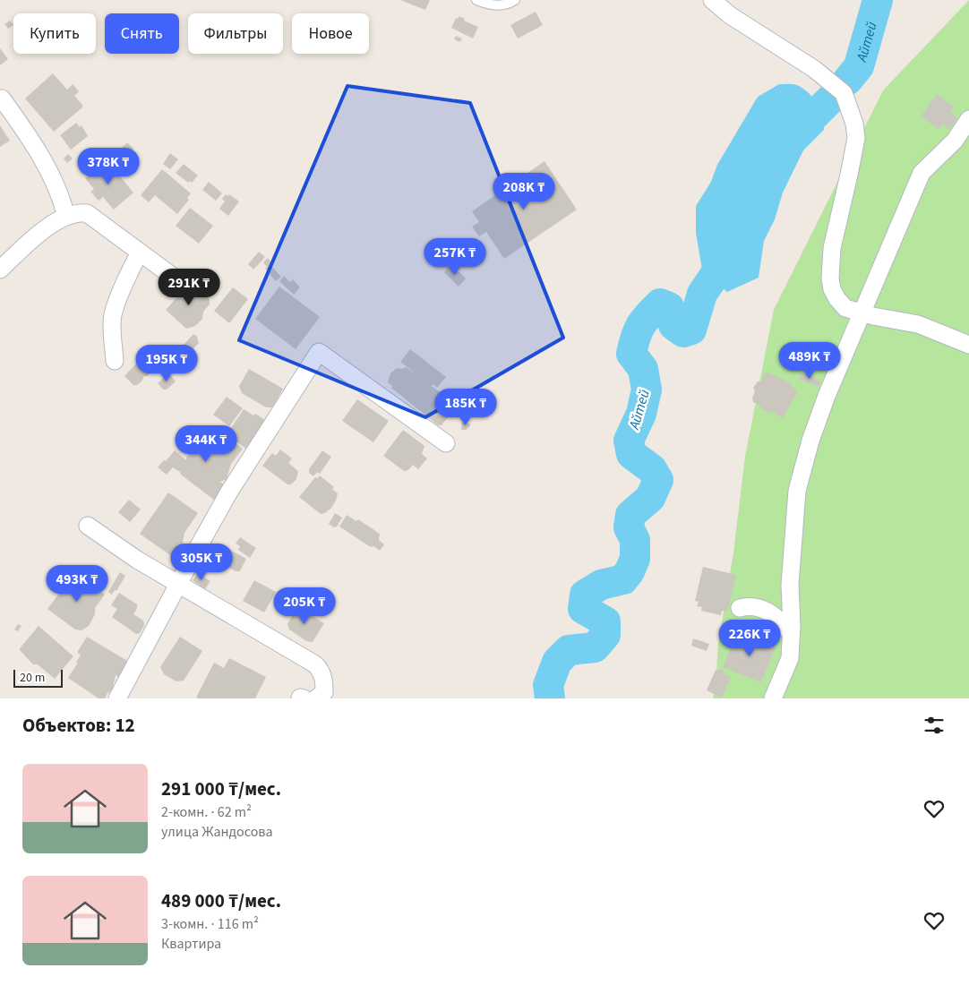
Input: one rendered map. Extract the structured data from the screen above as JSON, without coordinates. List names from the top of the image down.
{
  "water": ["Айтей"],
  "scale_bar": "20 m",
  "page": {
    "chip": [
      "Купить",
      "Снять",
      "Фильтры",
      "Новое"
    ],
    "price": [
      "378K ₸",
      "208K ₸",
      "257K ₸",
      "291K ₸",
      "489K ₸",
      "195K ₸",
      "185K ₸",
      "344K ₸",
      "305K ₸",
      "493K ₸",
      "205K ₸",
      "226K ₸"
    ],
    "scale": "20 m",
    "heading": "Объектов: 12",
    "list": [
      {
        "name": "291 000 ₸/мес.",
        "note": "2-комн. · 62 m² · улица Жандосова"
      },
      {
        "name": "489 000 ₸/мес.",
        "note": "3-комн. · 116 m² · Квартира"
      }
    ]
  }
}
